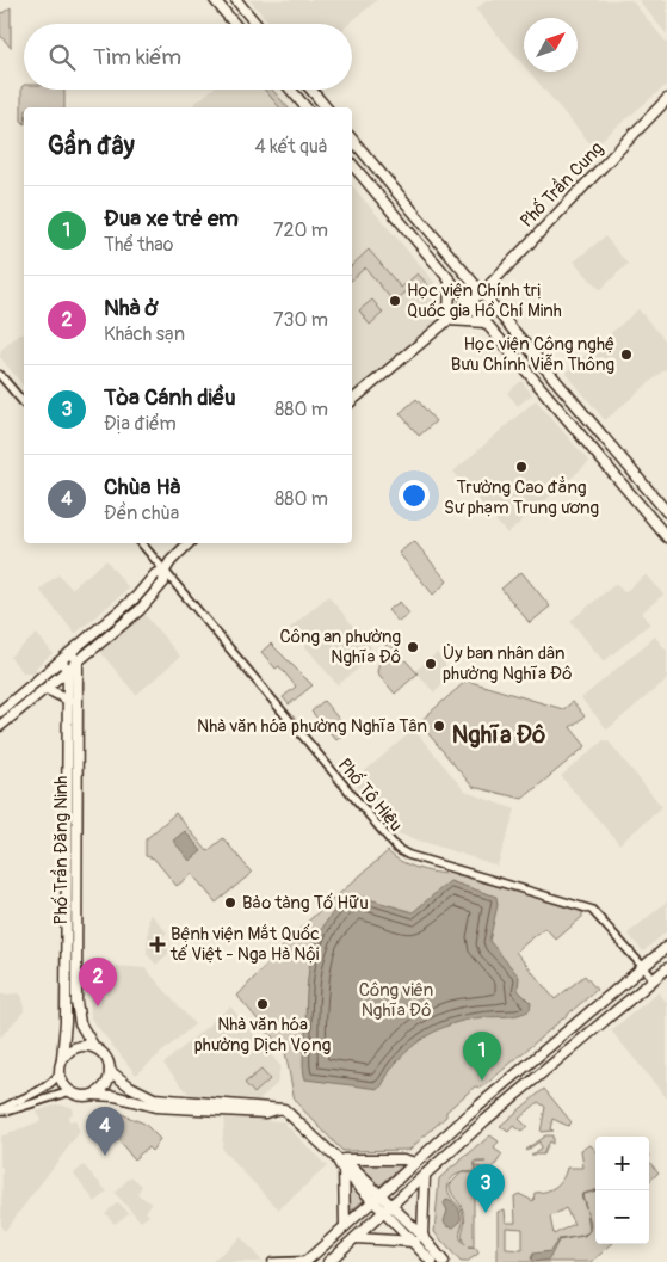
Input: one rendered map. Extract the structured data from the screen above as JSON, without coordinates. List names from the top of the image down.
{
  "streets": {
    "main road": ["Phố Trần Cung", "Phố Trần Đăng Ninh"],
    "street": ["Phố Tô Hiệu"]
  },
  "districts": ["Nghĩa Đô"],
  "parks": ["Công viên Nghĩa Đô"],
  "places": {
    "other": [
      "Học viện Chính trị Quốc gia Hồ Chí Minh",
      "Học viện Công nghệ Bưu Chính Viễn Thông",
      "Trường Cao đẳng Sư phạm Trung ương",
      "Công an phường Nghĩa Đô",
      "Ủy ban nhân dân phường Nghĩa Đô",
      "Nhà văn hóa phường Nghĩa Tân",
      "Bảo tàng Tố Hữu",
      "Nhà văn hóa phường Dịch Vọng"
    ],
    "health": ["Bệnh viện Mắt Quốc tế Việt - Nga Hà Nội"]
  },
  "north": "top right",
  "page": {
    "search": "Tìm kiếm",
    "heading": ["Gần đây", "4 kết quả"],
    "list": [
      {
        "mark": "1",
        "name": "Đua xe trẻ em",
        "note": "Thể thao",
        "value": "720 m"
      },
      {
        "mark": "2",
        "name": "Nhà ở",
        "note": "Khách sạn",
        "value": "730 m"
      },
      {
        "mark": "3",
        "name": "Tòa Cánh diều",
        "note": "Địa điểm",
        "value": "880 m"
      },
      {
        "mark": "4",
        "name": "Chùa Hà",
        "note": "Đền chùa",
        "value": "880 m"
      }
    ],
    "pins": [
      "2",
      "1",
      "4",
      "3"
    ],
    "map_buttons": ["+", "−"]
  }
}
